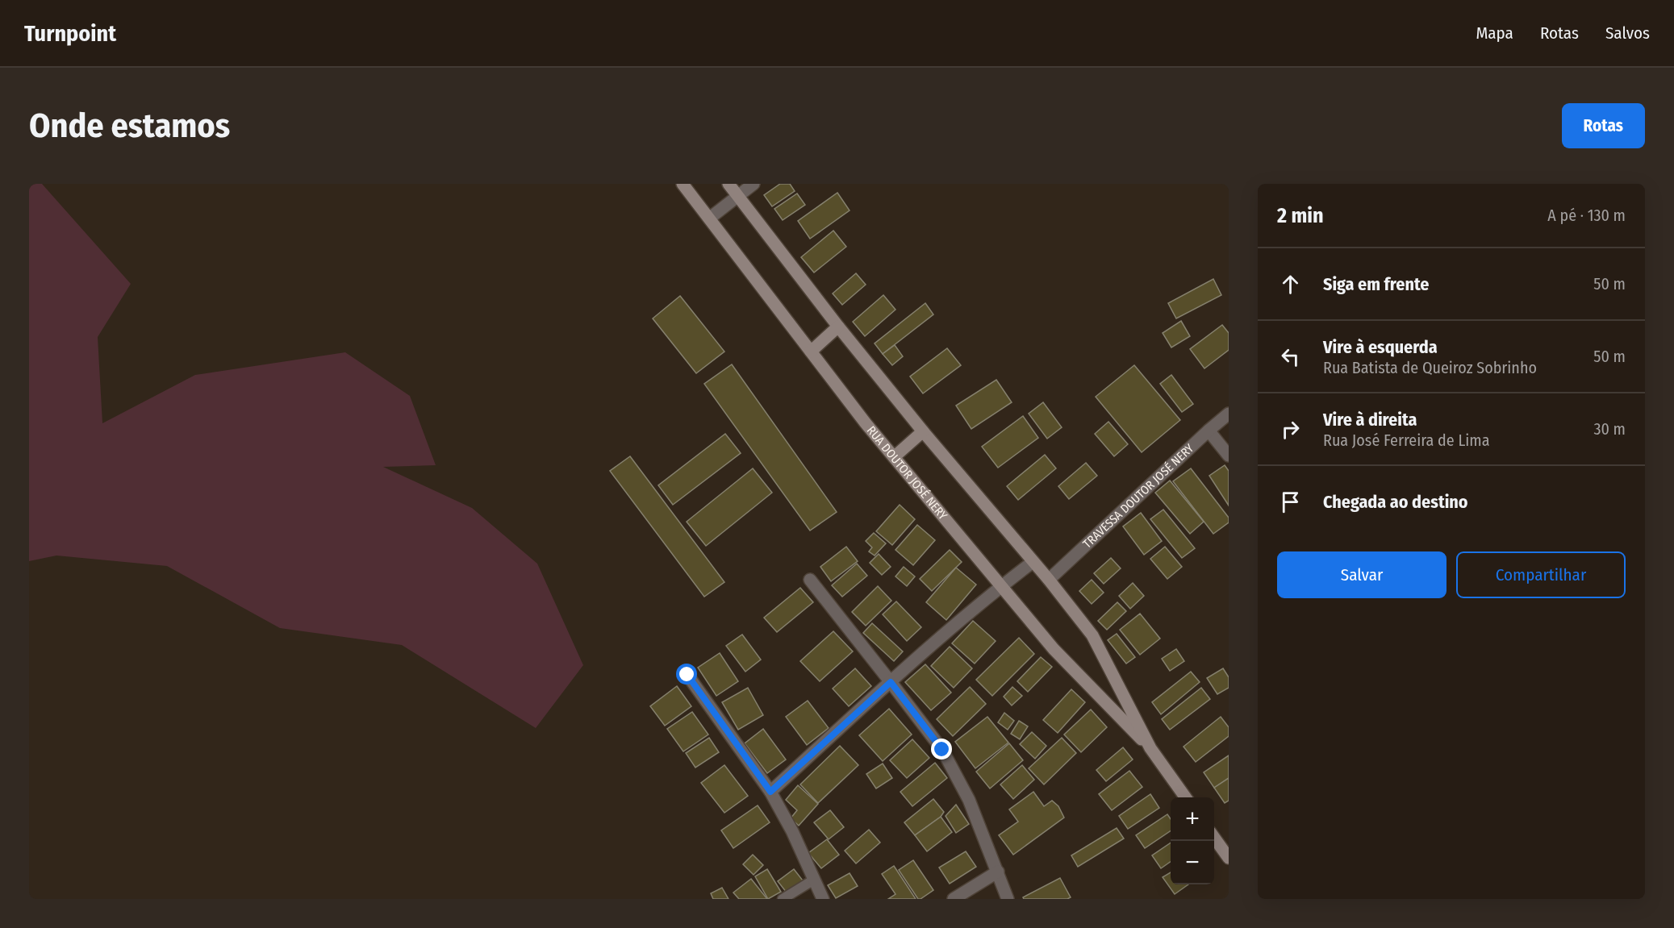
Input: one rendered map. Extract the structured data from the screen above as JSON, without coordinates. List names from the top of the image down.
{
  "streets": {
    "street": ["RUA DOUTOR JOSÉ NERY", "TRAVESSA DOUTOR JOSÉ NERY"]
  },
  "crossings": [
    ["RUA DOUTOR JOSÉ NERY", "TRAVESSA DOUTOR JOSÉ NERY"]
  ],
  "page": {
    "header": "Turnpoint",
    "nav": ["Mapa", "Rotas", "Salvos"],
    "buttons": [
      "Rotas",
      ["Salvar", "Compartilhar"]
    ],
    "title": "Onde estamos",
    "heading": ["2 min", "A pé · 130 m"],
    "list": [
      ["Siga em frente", "50 m"],
      ["Vire à esquerda", "Rua Batista de Queiroz Sobrinho", "50 m"],
      ["Vire à direita", "Rua José Ferreira de Lima", "30 m"],
      "Chegada ao destino"
    ],
    "map_buttons": ["+", "−"]
  }
}
